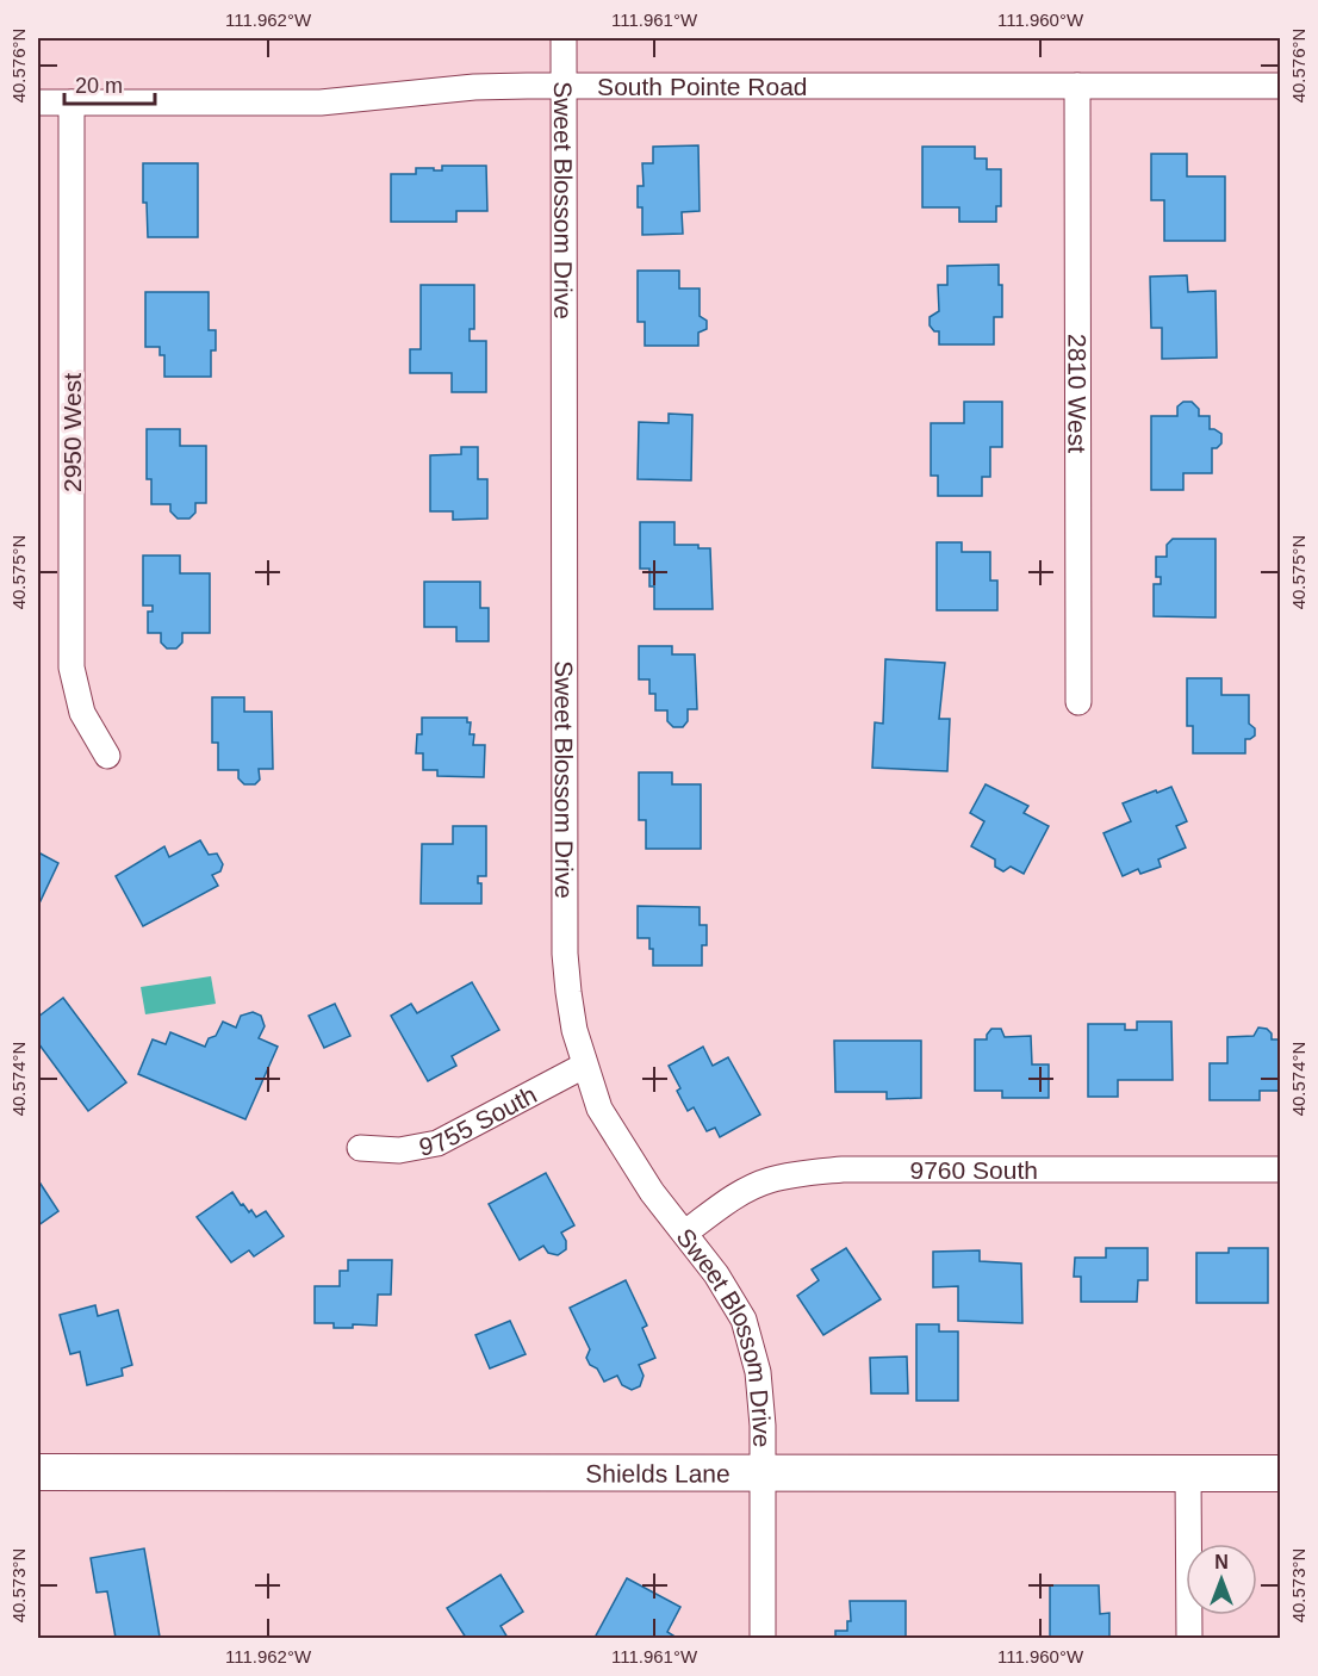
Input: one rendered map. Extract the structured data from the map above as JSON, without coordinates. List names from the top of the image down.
{
  "streets": {
    "main road": ["Shields Lane"],
    "street": [
      "South Pointe Road",
      "Sweet Blossom Drive",
      "2810 West",
      "2950 West",
      "9755 South",
      "9760 South"
    ]
  },
  "crossings": [
    ["South Pointe Road", "Sweet Blossom Drive"],
    ["South Pointe Road", "2810 West"],
    ["South Pointe Road", "2950 West"],
    ["Sweet Blossom Drive", "9755 South"],
    ["Sweet Blossom Drive", "9760 South"],
    ["Sweet Blossom Drive", "Shields Lane"]
  ],
  "scale_bar": "20 m",
  "north": "top",
  "coordinates": [
    "111.962°W",
    "111.961°W",
    "111.960°W",
    "40.576°N",
    "40.575°N",
    "40.574°N",
    "40.573°N"
  ]
}
